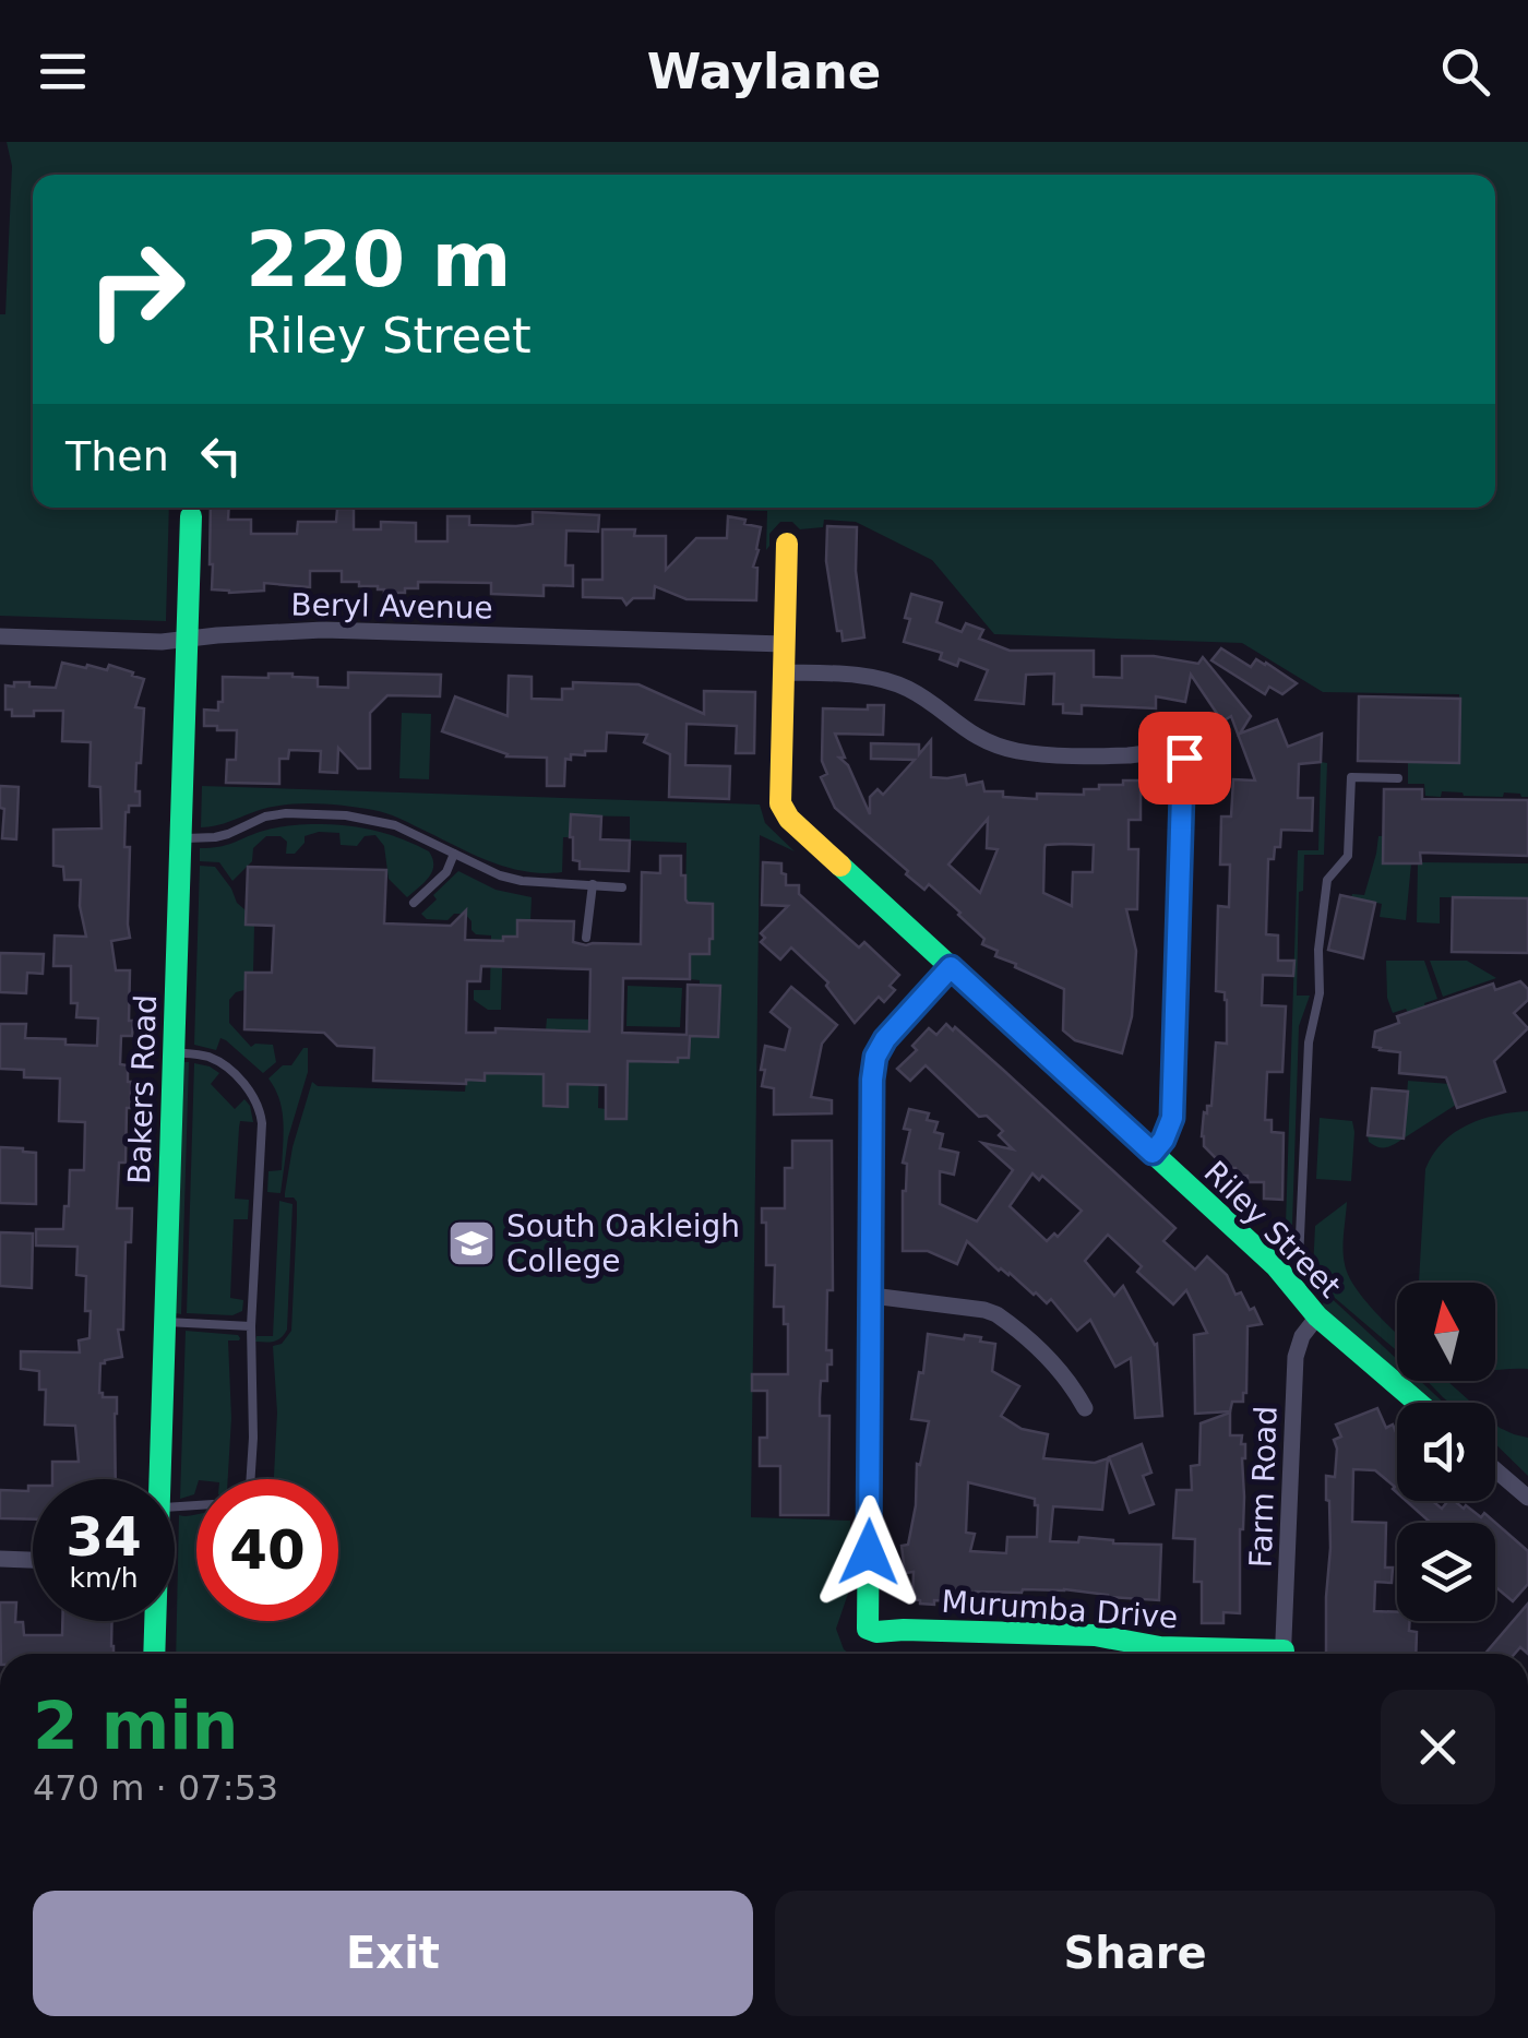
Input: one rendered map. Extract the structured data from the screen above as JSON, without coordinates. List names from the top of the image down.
{
  "streets": {
    "street": [
      "Beryl Avenue",
      "Bakers Road",
      "Riley Street",
      "Farm Road",
      "Murumba Drive"
    ]
  },
  "crossings": [
    ["Beryl Avenue", "Bakers Road"],
    ["Beryl Avenue", "Riley Street"],
    ["Riley Street", "Farm Road"],
    ["Riley Street", "Murumba Drive"]
  ],
  "places": {
    "school or university": ["South Oakleigh College"]
  },
  "north": "top",
  "page": {
    "header": "Waylane",
    "turn": ["220 m", "Riley Street"],
    "then": "Then",
    "speed": "34 km/h",
    "limit": "40",
    "heading": ["2 min", "470 m · 07:53"],
    "buttons": ["Exit", "Share"]
  }
}
